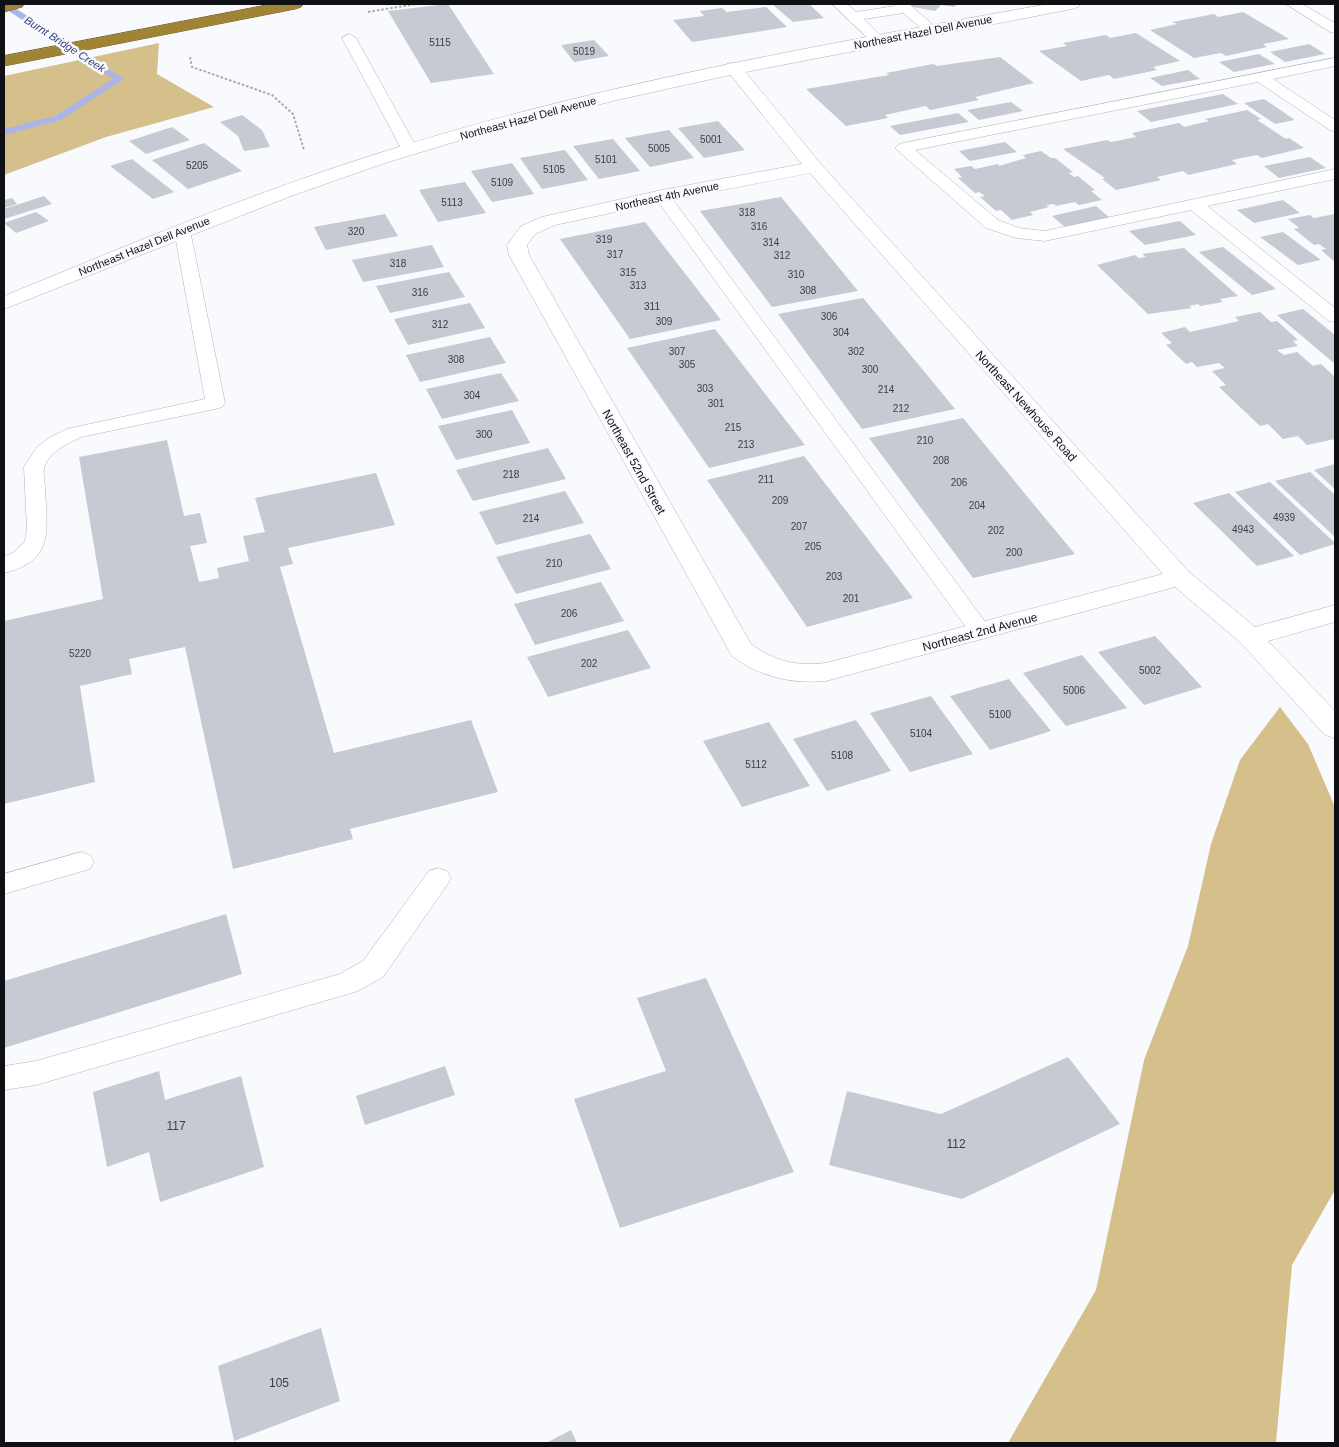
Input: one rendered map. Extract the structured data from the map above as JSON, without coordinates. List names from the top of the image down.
{
  "streets": {
    "street": [
      "Northeast Hazel Dell Avenue",
      "Northeast 4th Avenue",
      "Northeast Newhouse Road",
      "Northeast 52nd Street",
      "Northeast 2nd Avenue"
    ]
  },
  "crossings": [
    ["Northeast Hazel Dell Avenue", "Northeast Newhouse Road"],
    ["Northeast 4th Avenue", "Northeast Newhouse Road"],
    ["Northeast 4th Avenue", "Northeast 52nd Street"],
    ["Northeast Newhouse Road", "Northeast 2nd Avenue"],
    ["Northeast 52nd Street", "Northeast 2nd Avenue"]
  ],
  "water": ["Burnt Bridge Creek"],
  "house_numbers": [
    "5115",
    "5019",
    "5001",
    "5005",
    "5101",
    "5205",
    "5105",
    "5109",
    "5113",
    "318",
    "316",
    "320",
    "319",
    "314",
    "317",
    "312",
    "318",
    "315",
    "310",
    "313",
    "308",
    "316",
    "311",
    "306",
    "309",
    "312",
    "304",
    "307",
    "302",
    "308",
    "305",
    "300",
    "303",
    "214",
    "304",
    "301",
    "212",
    "215",
    "300",
    "210",
    "213",
    "208",
    "218",
    "211",
    "206",
    "209",
    "204",
    "4939",
    "214",
    "207",
    "4943",
    "202",
    "205",
    "200",
    "210",
    "203",
    "201",
    "206",
    "5220",
    "202",
    "5002",
    "5006",
    "5100",
    "5104",
    "5108",
    "5112",
    "117",
    "112",
    "105"
  ]
}
